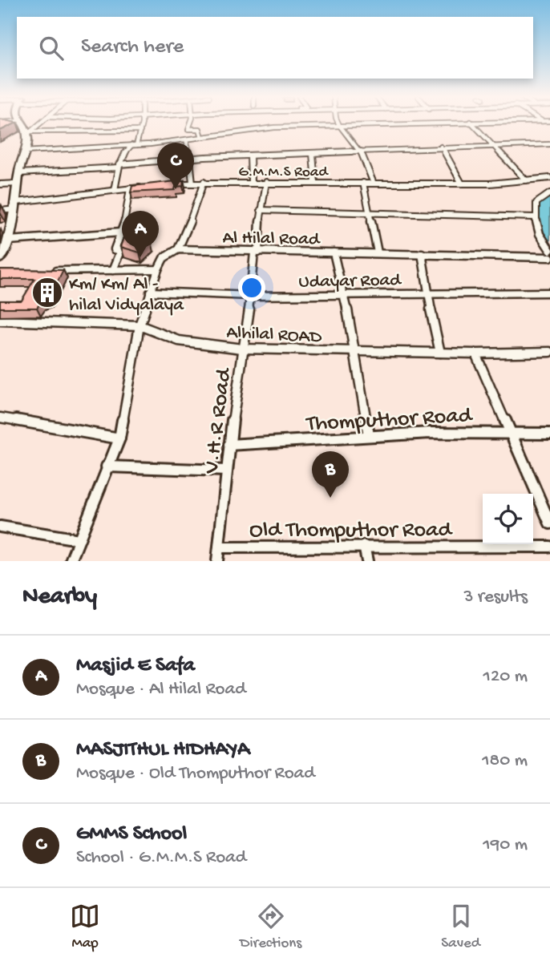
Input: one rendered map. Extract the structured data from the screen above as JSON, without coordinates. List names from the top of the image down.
{
  "streets": {
    "street": [
      "G.M.M.S Road",
      "Al Hilal Road",
      "Udayar Road",
      "Alhilal ROAD",
      "Thomputhor Road",
      "V.H.R Road",
      "Old Thomputhor Road"
    ]
  },
  "crossings": [
    ["G.M.M.S Road", "Al Hilal Road"],
    ["Al Hilal Road", "V.H.R Road"],
    ["Udayar Road", "V.H.R Road"],
    ["Alhilal ROAD", "V.H.R Road"],
    ["Thomputhor Road", "V.H.R Road"],
    ["V.H.R Road", "Old Thomputhor Road"]
  ],
  "places": {
    "building": ["Km/ Km/ Al - hilal Vidyalaya"]
  },
  "page": {
    "search": "Search here",
    "pins": ["C", "A", "B"],
    "heading": ["Nearby", "3 results"],
    "list": [
      {
        "mark": "A",
        "name": "Masjid E Safa",
        "note": "Mosque · Al Hilal Road",
        "value": "120 m"
      },
      {
        "mark": "B",
        "name": "MASJITHUL HIDHAYA",
        "note": "Mosque · Old Thomputhor Road",
        "value": "180 m"
      },
      {
        "mark": "C",
        "name": "GMMS School",
        "note": "School · G.M.M.S Road",
        "value": "190 m"
      }
    ],
    "nav": ["Map", "Directions", "Saved"]
  }
}
